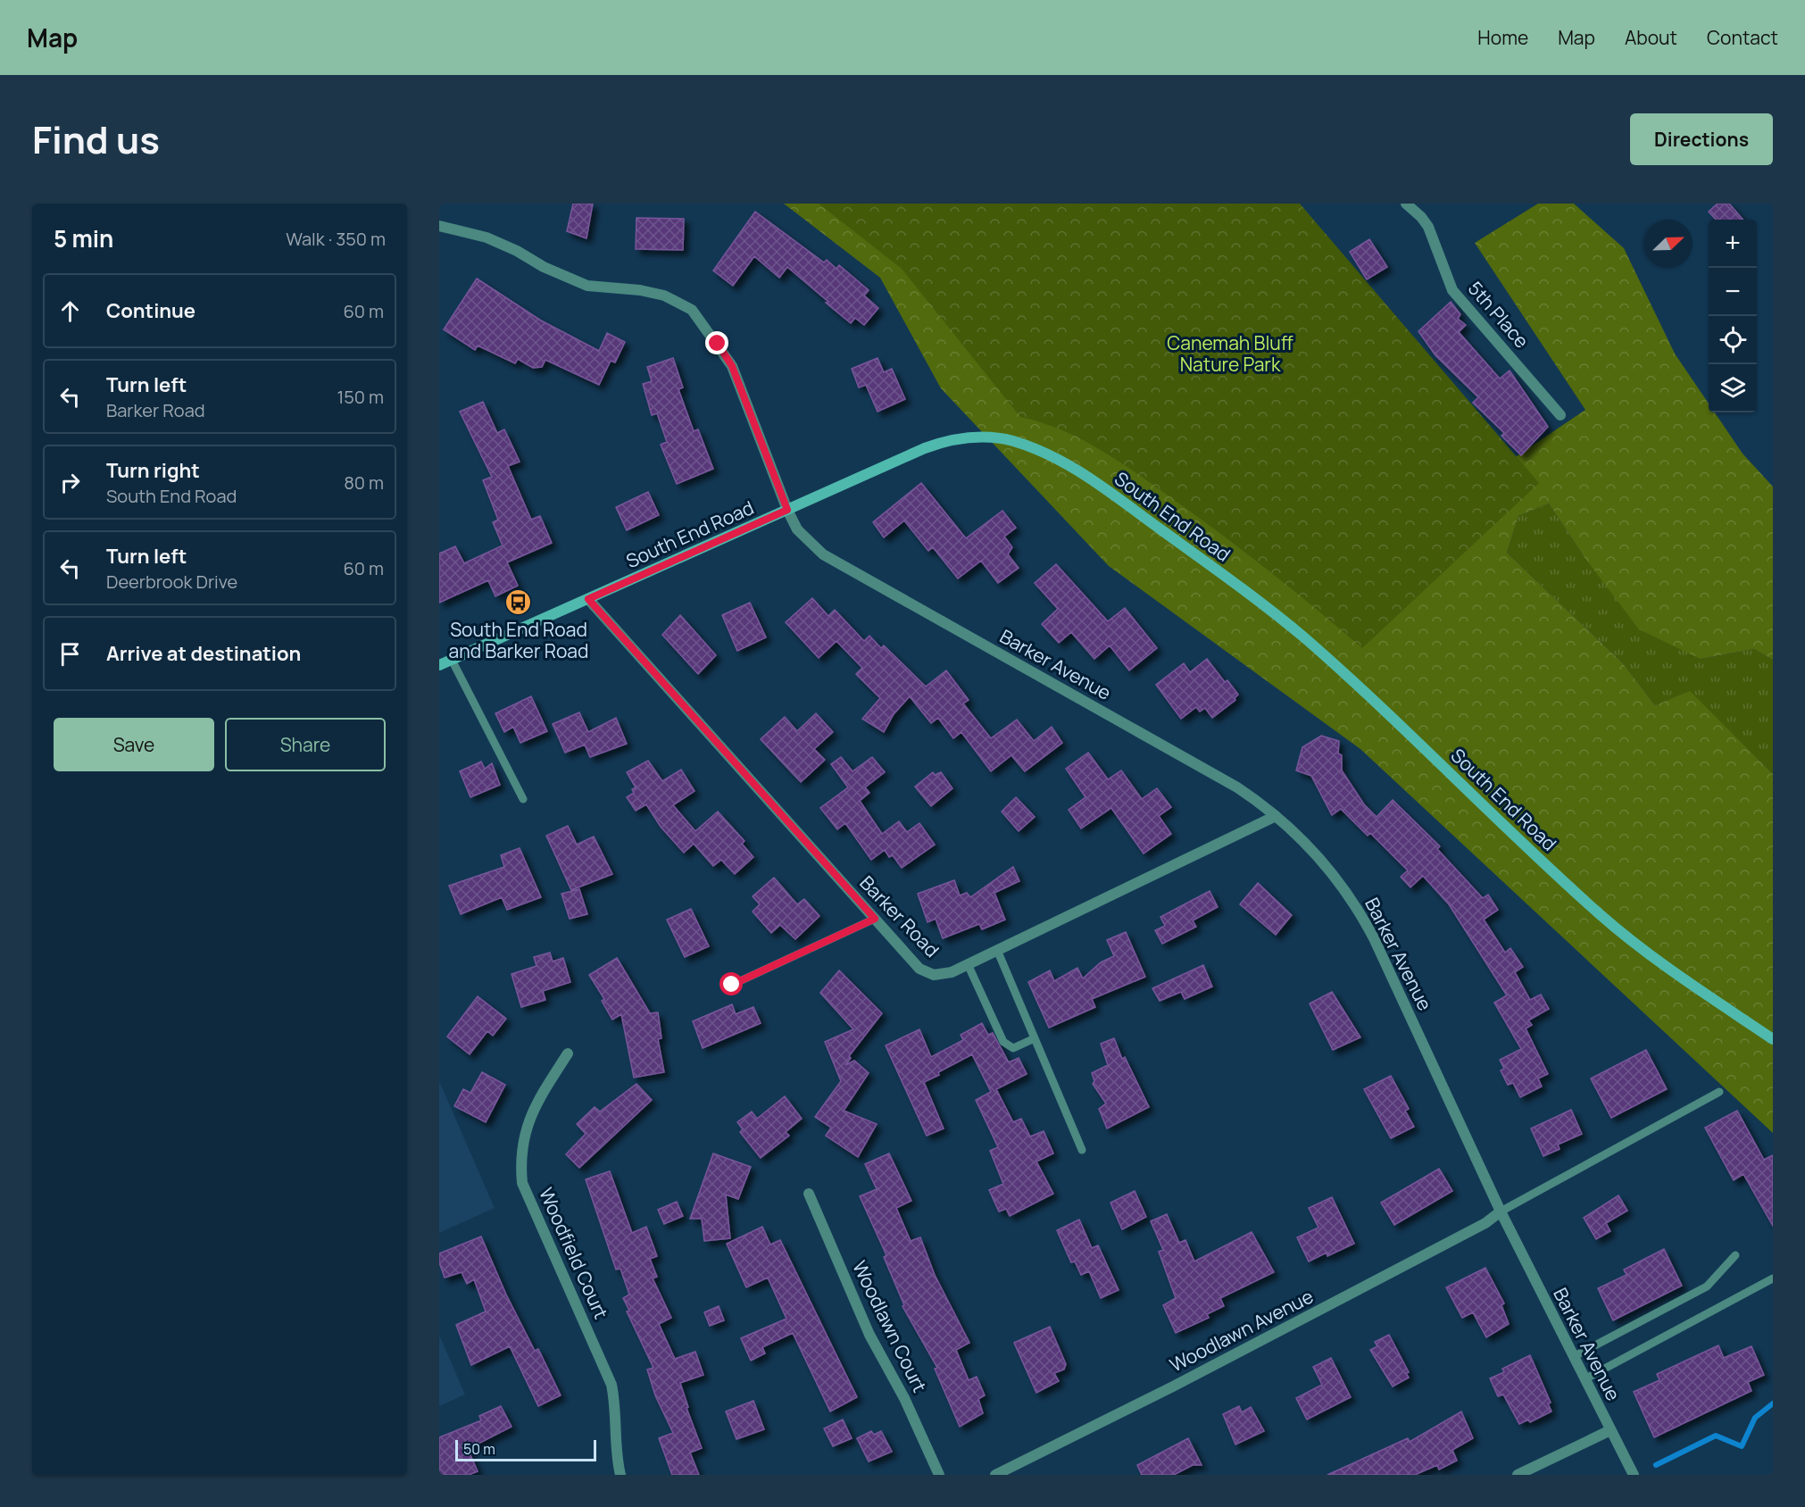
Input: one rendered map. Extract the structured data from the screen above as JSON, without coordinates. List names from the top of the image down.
{
  "streets": {
    "main road": ["South End Road"],
    "street": [
      "5th Place",
      "Barker Avenue",
      "Barker Road",
      "Woodfield Court",
      "Woodlawn Court",
      "Woodlawn Avenue"
    ]
  },
  "crossings": [
    ["South End Road", "Barker Avenue"],
    ["South End Road", "Barker Road"],
    ["Barker Avenue", "Barker Road"],
    ["Barker Avenue", "Woodlawn Avenue"]
  ],
  "parks": ["Canemah Bluff Nature Park"],
  "places": {
    "bus stop": ["South End Road and Barker Road"]
  },
  "scale_bar": "50 m",
  "north": "top right",
  "page": {
    "header": "Map",
    "nav": [
      "Home",
      "Map",
      "About",
      "Contact"
    ],
    "title": "Find us",
    "buttons": [
      "Directions",
      ["Save", "Share"]
    ],
    "heading": ["5 min", "Walk · 350 m"],
    "map_buttons": ["+", "−"],
    "list": [
      ["Continue", "60 m"],
      ["Turn left", "Barker Road", "150 m"],
      ["Turn right", "South End Road", "80 m"],
      ["Turn left", "Deerbrook Drive", "60 m"],
      "Arrive at destination"
    ],
    "scale": "50 m"
  }
}
